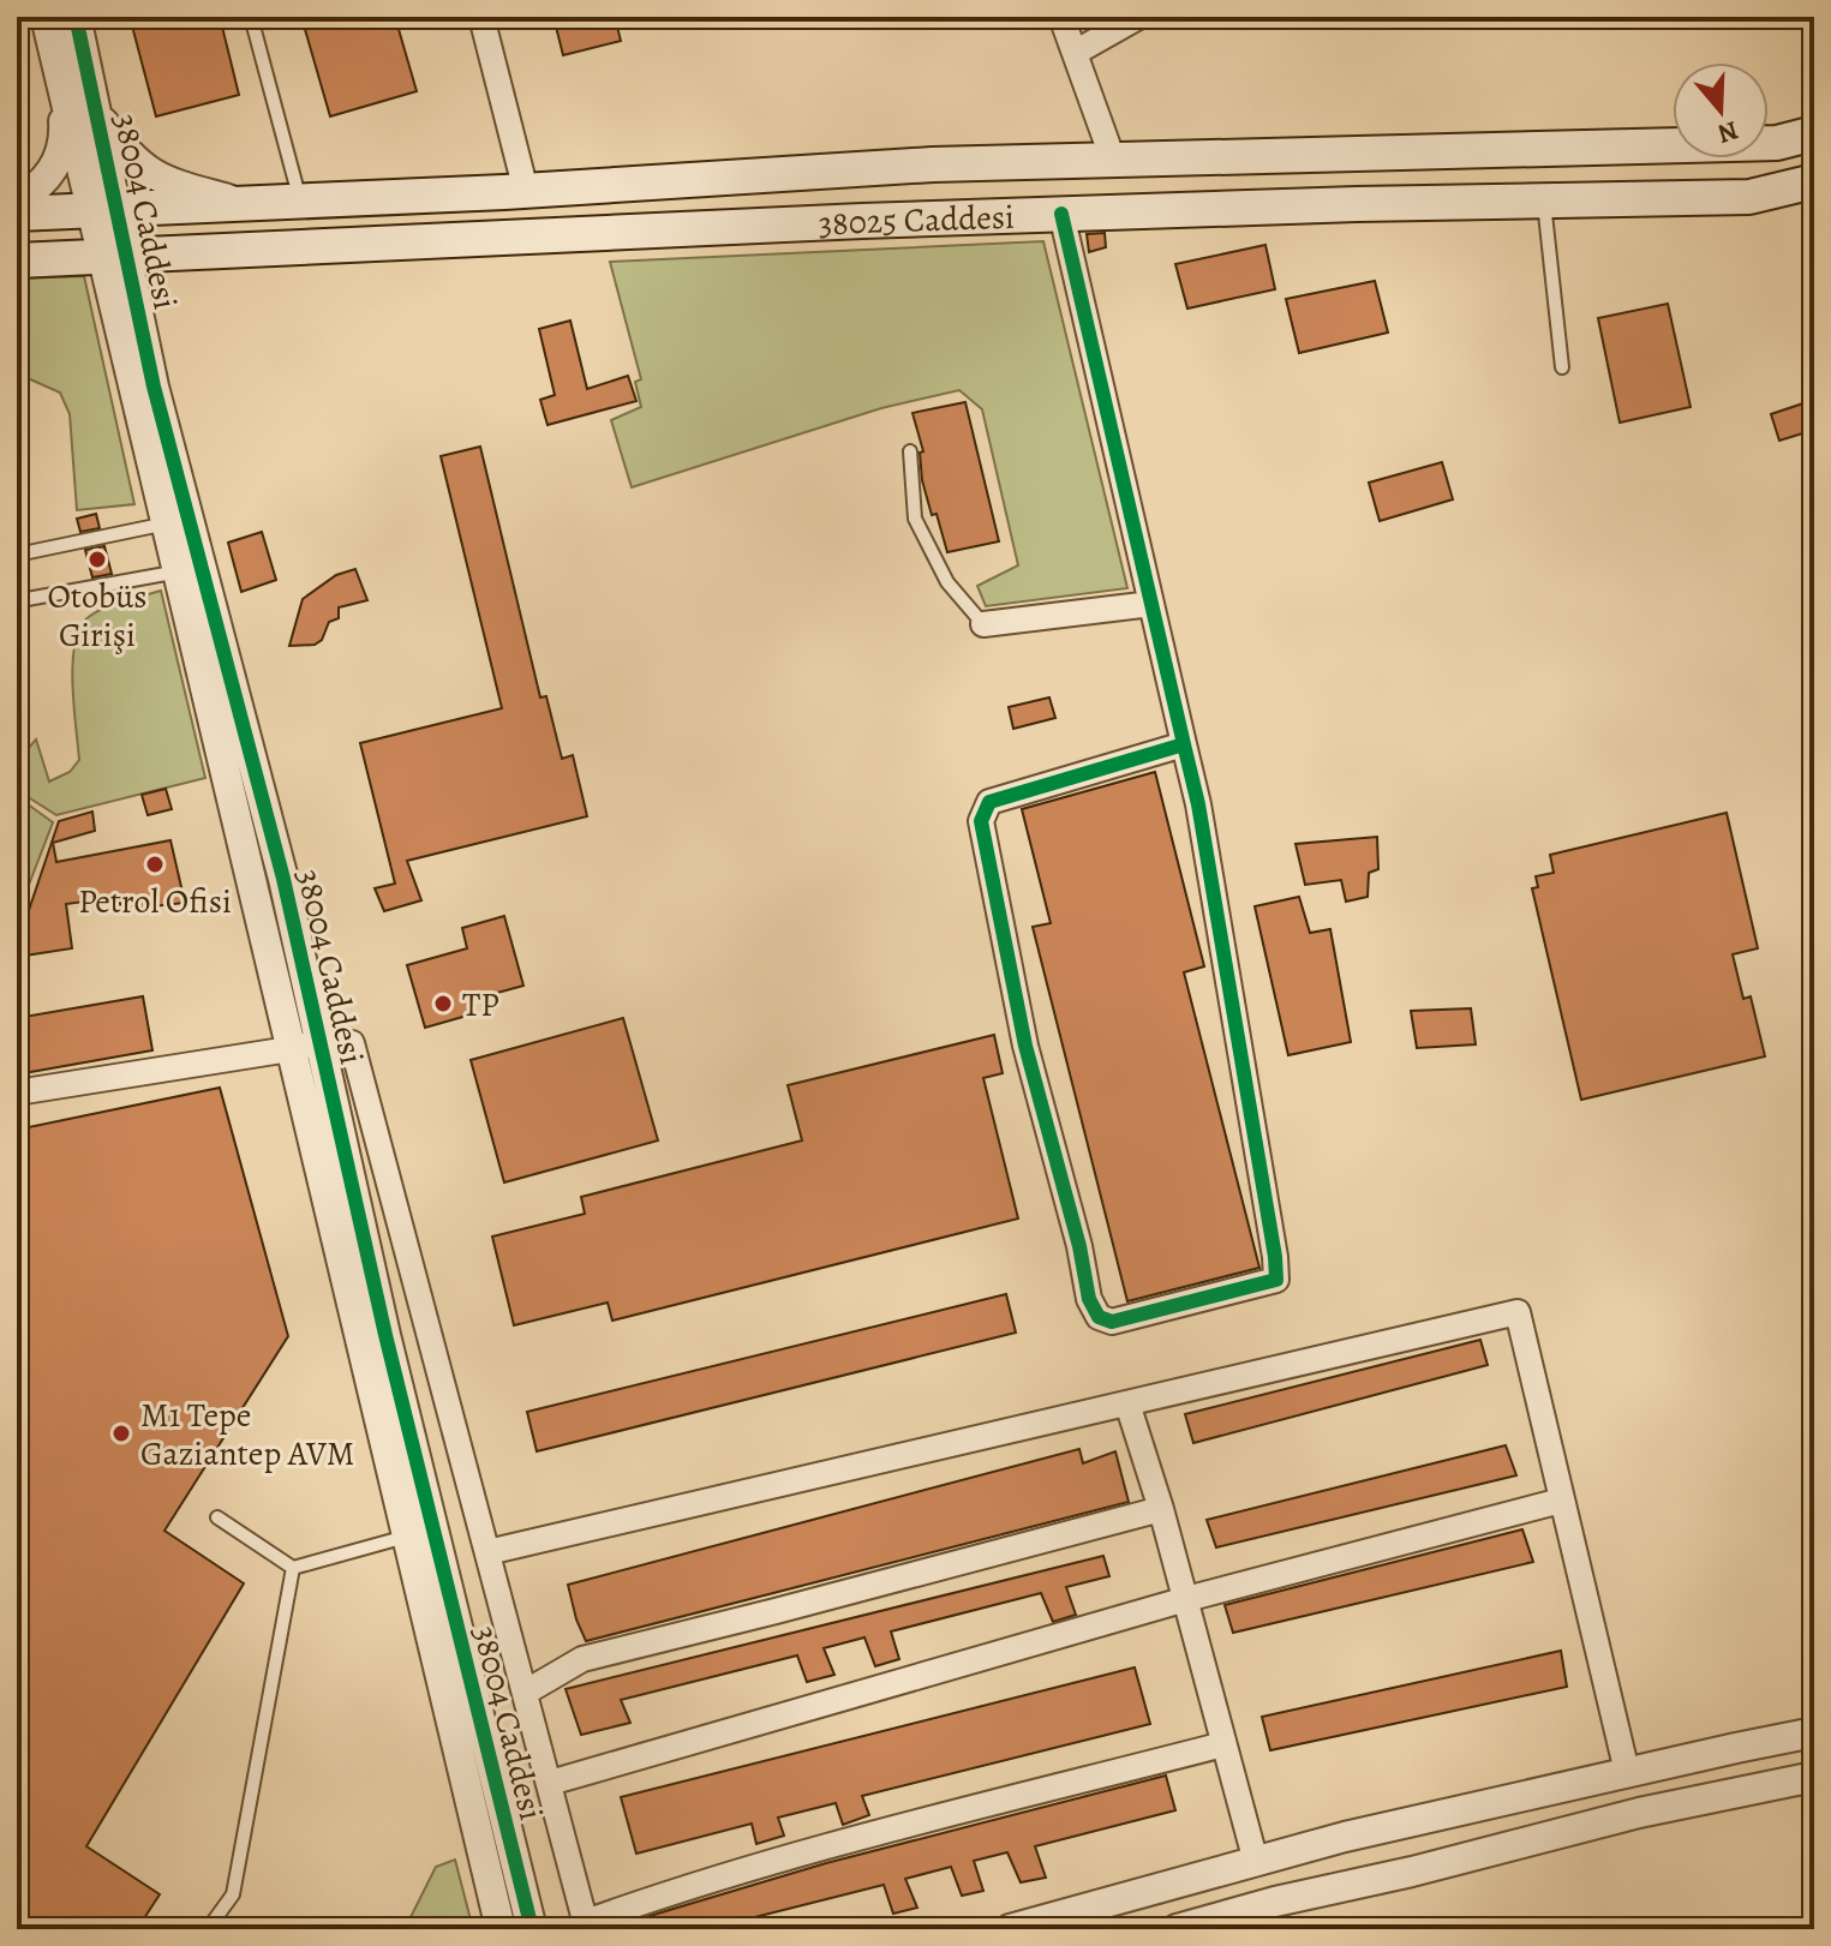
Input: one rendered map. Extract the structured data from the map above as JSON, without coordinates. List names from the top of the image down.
{
  "streets": {
    "main road": ["38025 Caddesi"],
    "street": ["38004 Caddesi"]
  },
  "crossings": [
    ["38004 Caddesi", "38025 Caddesi"]
  ],
  "places": [
    "Otobüs Girişi",
    "Petrol Ofisi",
    "TP",
    "M1 Tepe Gaziantep AVM"
  ],
  "north": "bottom"
}
